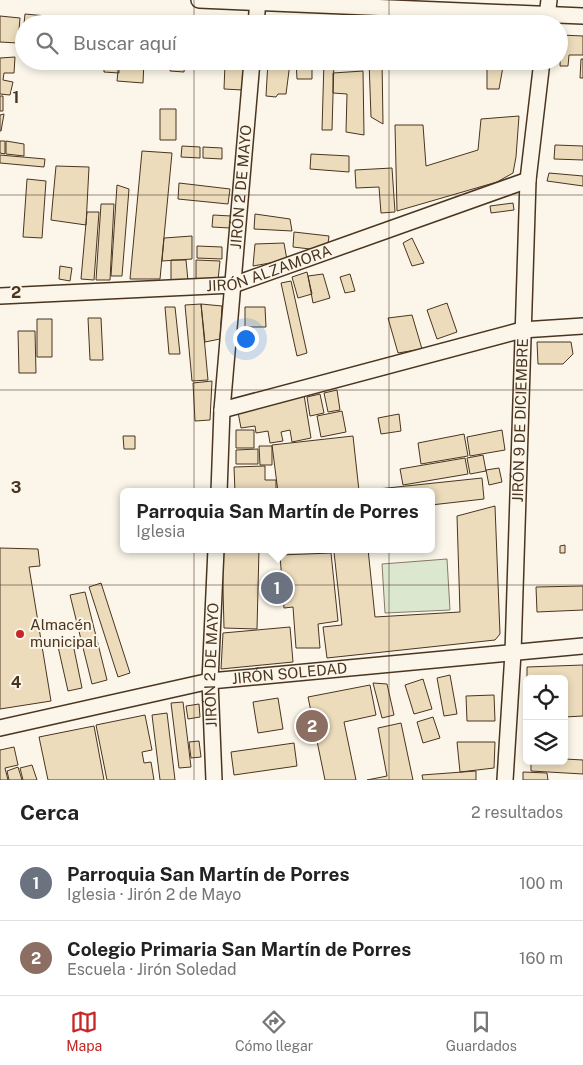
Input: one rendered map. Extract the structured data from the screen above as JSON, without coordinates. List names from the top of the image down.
{
  "streets": {
    "street": [
      "JIRÓN 2 DE MAYO",
      "JIRÓN ALZAMORA",
      "JIRÓN 9 DE DICIEMBRE",
      "JIRÓN SOLEDAD"
    ]
  },
  "crossings": [
    ["JIRÓN 2 DE MAYO", "JIRÓN ALZAMORA"],
    ["JIRÓN 2 DE MAYO", "JIRÓN SOLEDAD"],
    ["JIRÓN ALZAMORA", "JIRÓN 9 DE DICIEMBRE"],
    ["JIRÓN 9 DE DICIEMBRE", "JIRÓN SOLEDAD"]
  ],
  "places": ["Almacén municipal"],
  "page": {
    "search": "Buscar aquí",
    "popup": ["Parroquia San Martín de Porres", "Iglesia"],
    "pins": ["1", "2"],
    "heading": ["Cerca", "2 resultados"],
    "list": [
      {
        "mark": "1",
        "name": "Parroquia San Martín de Porres",
        "note": "Iglesia · Jirón 2 de Mayo",
        "value": "100 m"
      },
      {
        "mark": "2",
        "name": "Colegio Primaria San Martín de Porres",
        "note": "Escuela · Jirón Soledad",
        "value": "160 m"
      }
    ],
    "nav": ["Mapa", "Cómo llegar", "Guardados"]
  },
  "grid": {
    "rows": [
      "1",
      "2",
      "3",
      "4"
    ]
  }
}
